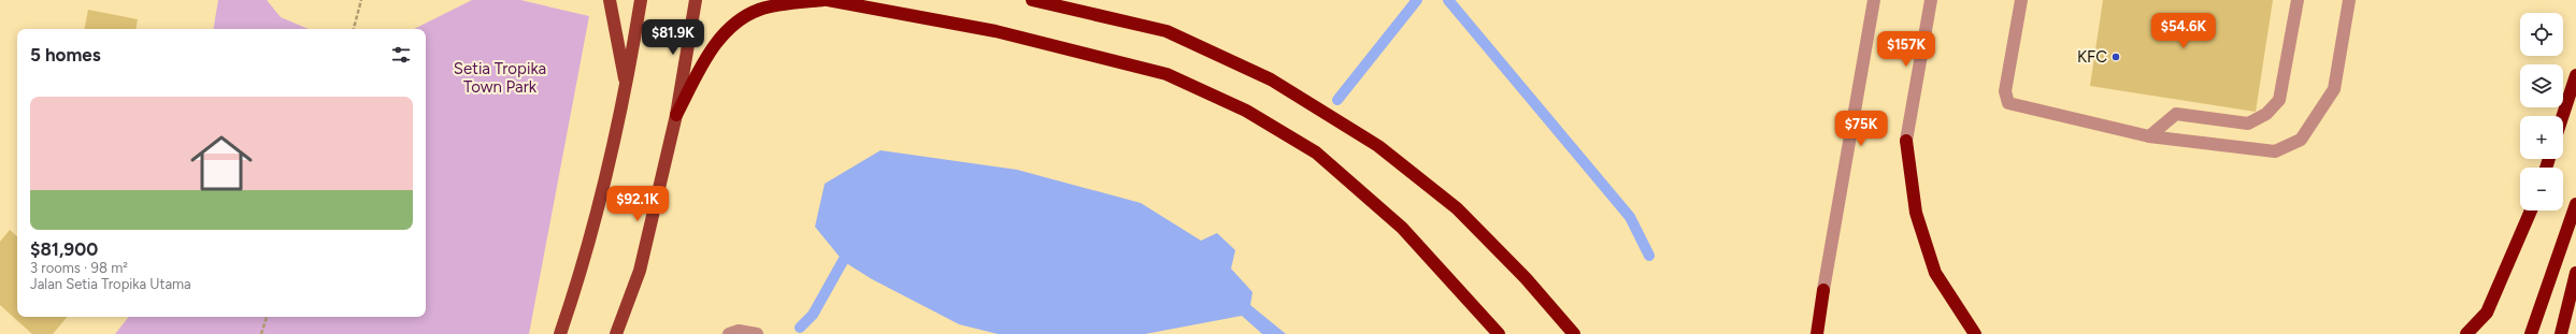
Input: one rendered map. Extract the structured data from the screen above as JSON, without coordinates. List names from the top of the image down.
{
  "parks": ["Setia Tropika Town Park"],
  "places": ["KFC"],
  "page": {
    "map_buttons": ["+", "−"],
    "price": [
      "$54.6K",
      "$81.9K",
      "$157K",
      "$75K",
      "$92.1K"
    ],
    "heading": "5 homes",
    "list": [
      {
        "name": "$81,900",
        "note": "3 rooms · 98 m² · Jalan Setia Tropika Utama"
      }
    ]
  }
}
